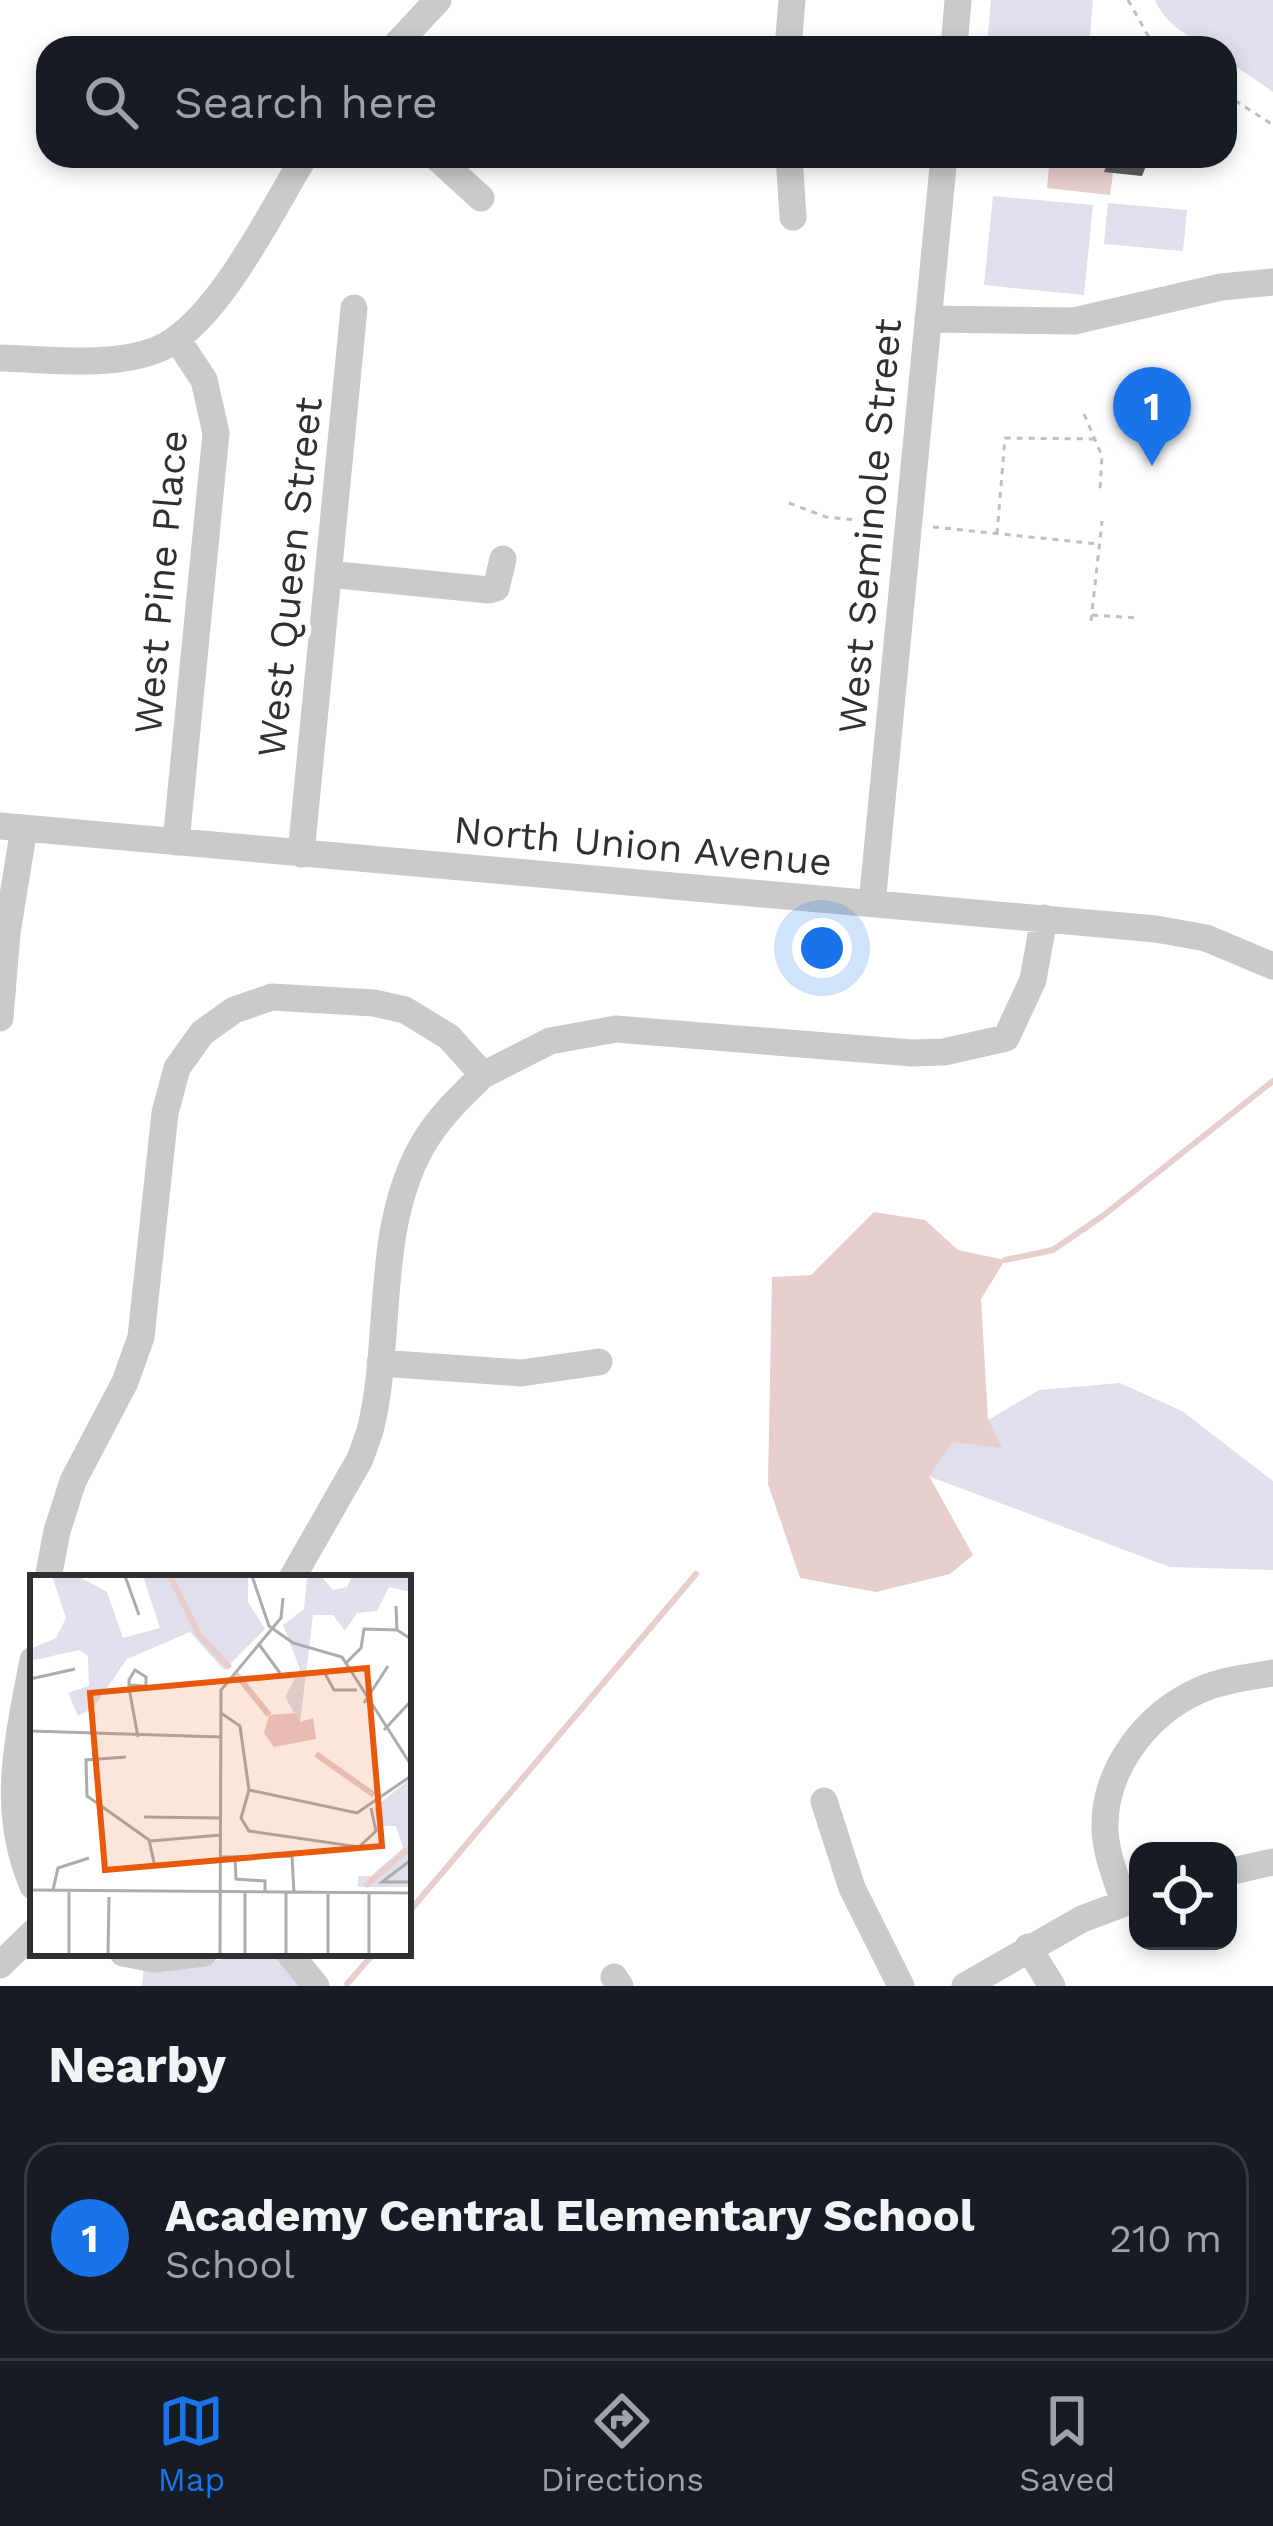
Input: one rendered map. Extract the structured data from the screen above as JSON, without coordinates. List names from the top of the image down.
{
  "streets": {
    "street": [
      "West Seminole Street",
      "West Queen Street",
      "West Pine Place",
      "North Union Avenue"
    ]
  },
  "crossings": [
    ["West Seminole Street", "North Union Avenue"],
    ["West Queen Street", "North Union Avenue"],
    ["West Pine Place", "North Union Avenue"]
  ],
  "page": {
    "search": "Search here",
    "pins": "1",
    "heading": "Nearby",
    "list": [
      {
        "mark": "1",
        "name": "Academy Central Elementary School",
        "note": "School",
        "value": "210 m"
      }
    ],
    "nav": ["Map", "Directions", "Saved"]
  }
}
